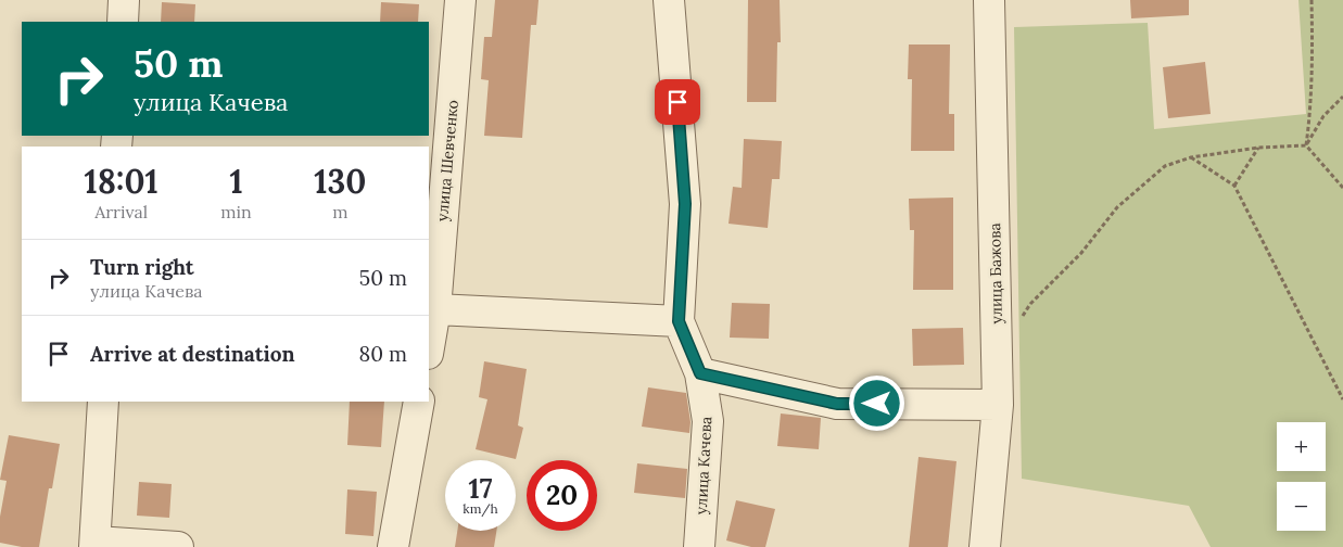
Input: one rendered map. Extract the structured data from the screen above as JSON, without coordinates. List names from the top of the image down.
{
  "streets": {
    "street": ["улица Шевченко", "улица Бажова", "улица Качева"]
  },
  "page": {
    "turn": ["50 m", "улица Качева"],
    "eta": [
      "18:01",
      "Arrival",
      "1",
      "min",
      "130",
      "m"
    ],
    "list": [
      {
        "name": "Turn right",
        "note": "улица Качева",
        "value": "50 m"
      },
      {
        "name": "Arrive at destination",
        "value": "80 m"
      }
    ],
    "map_buttons": ["+", "−"],
    "speed": "17 km/h",
    "limit": "20"
  }
}
